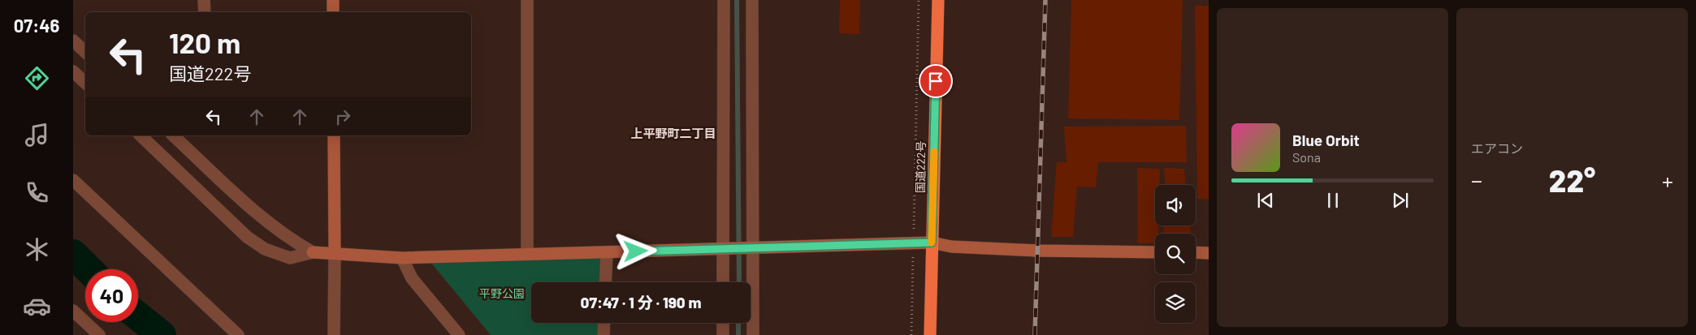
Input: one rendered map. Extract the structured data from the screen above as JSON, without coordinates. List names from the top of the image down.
{
  "streets": {
    "highway": ["国道222号"]
  },
  "districts": ["上平野町二丁目"],
  "parks": ["平野公園"],
  "page": {
    "tabs": "07:46",
    "tile": "エアコン",
    "turn": ["120 m", "国道222号"],
    "song": ["Blue Orbit", "Sona"],
    "heat": ["−", "22°", "+"],
    "limit": "40",
    "trip": "07:47 · 1 分 · 190 m"
  }
}
